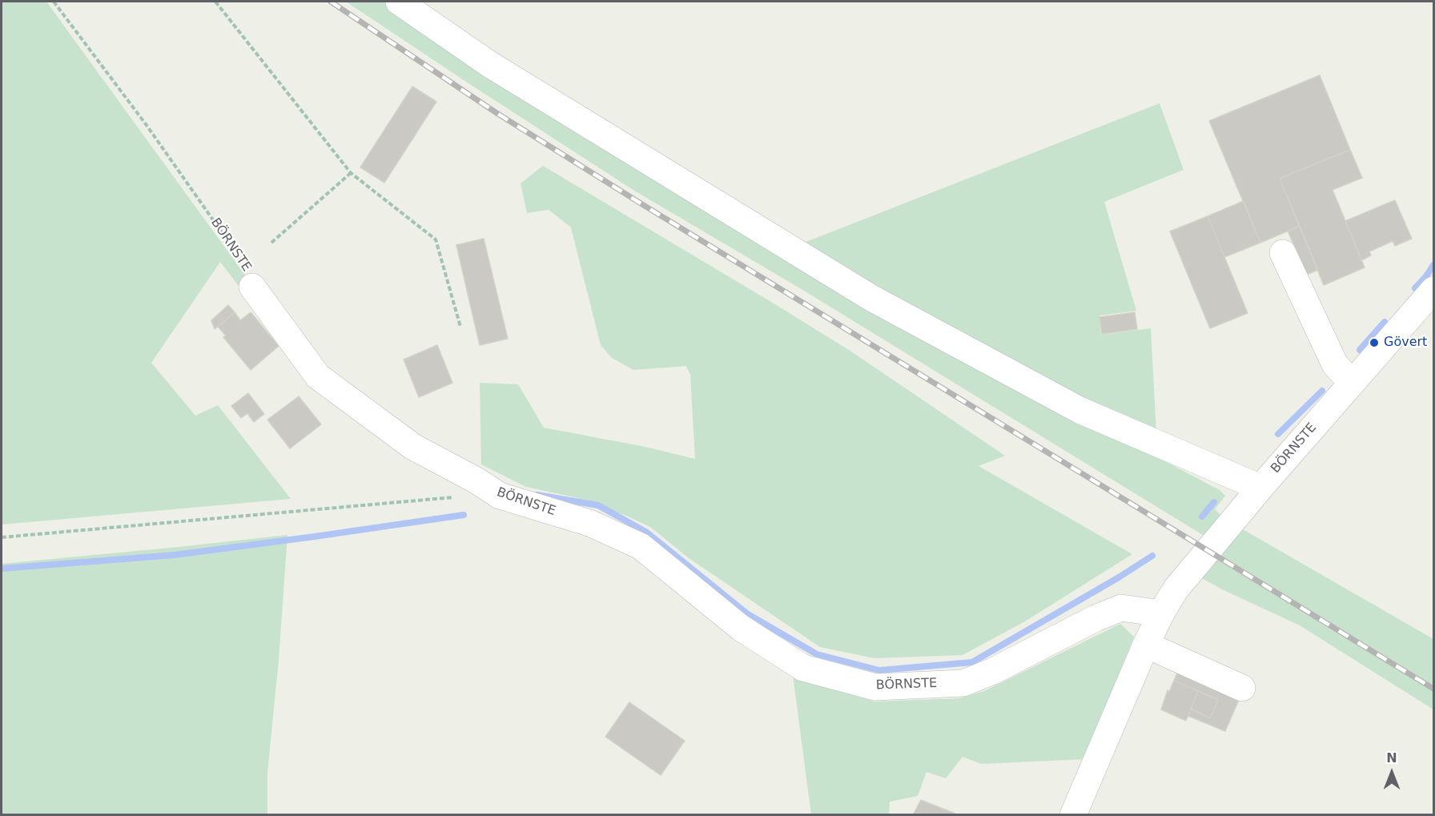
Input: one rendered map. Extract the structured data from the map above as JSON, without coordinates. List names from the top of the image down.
{
  "streets": {
    "street": ["BÖRNSTE"]
  },
  "places": ["Gövert"],
  "north": "top"
}
